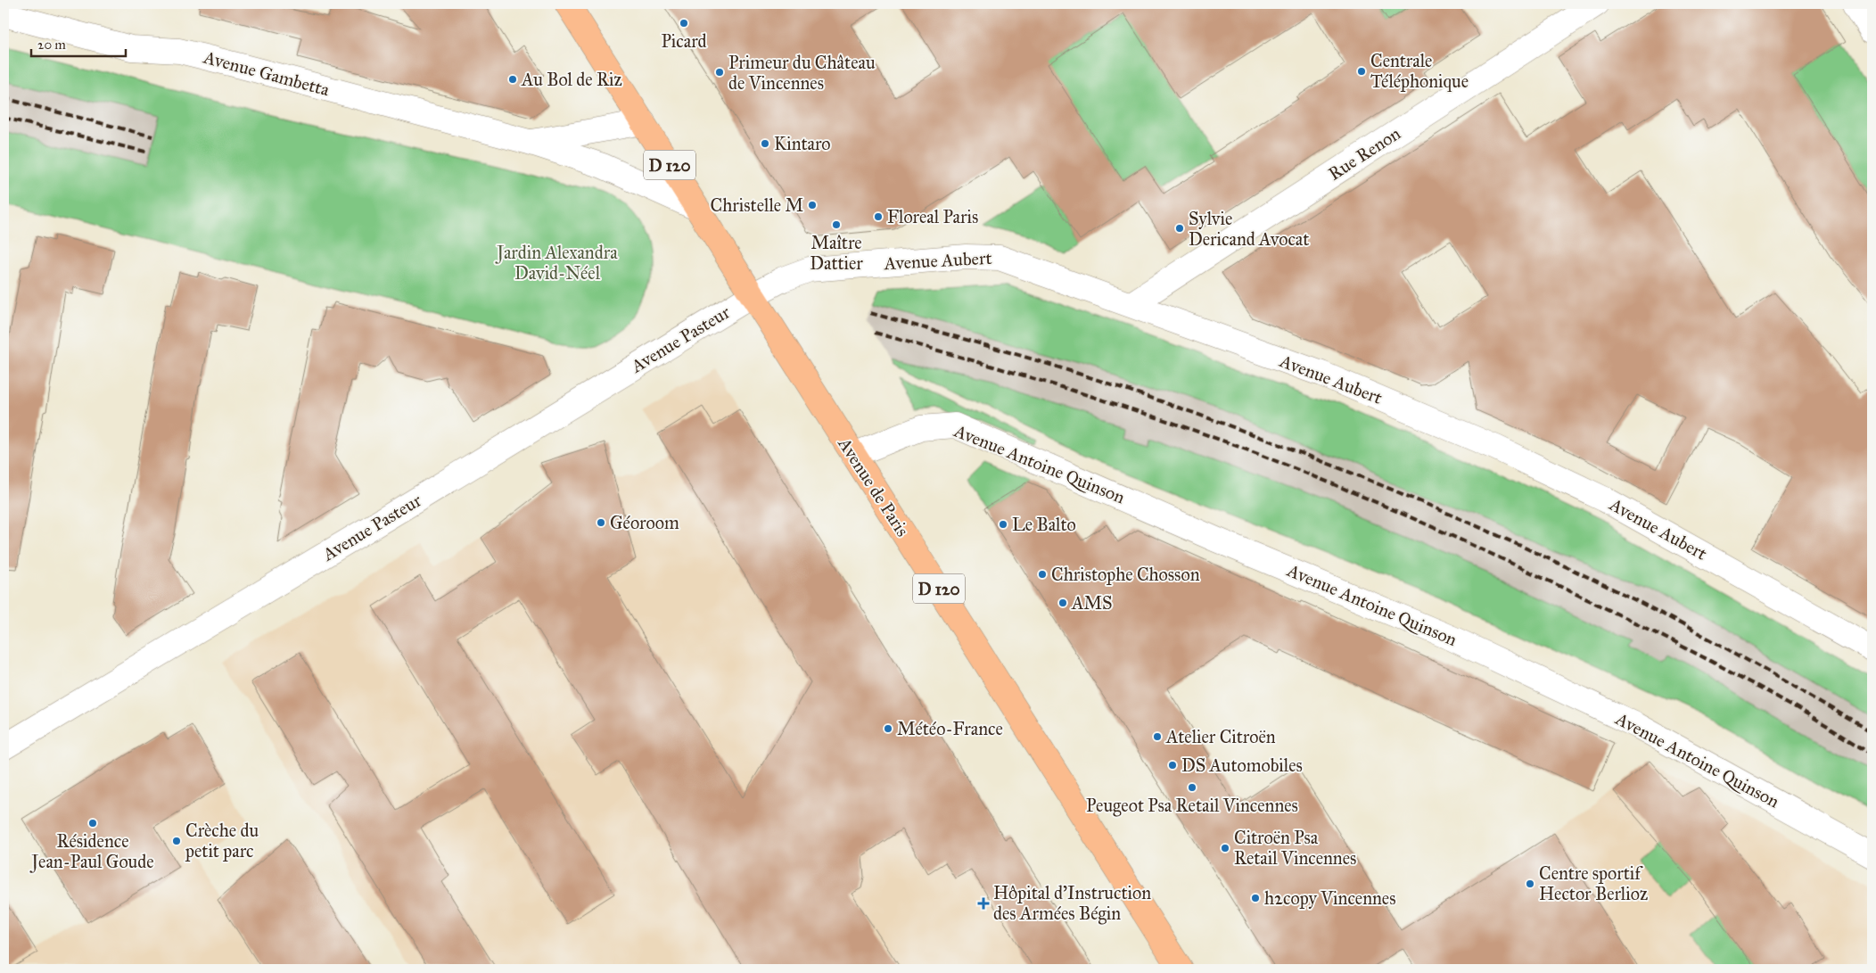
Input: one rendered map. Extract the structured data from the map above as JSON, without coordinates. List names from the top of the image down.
{
  "streets": {
    "main road": ["D 120", "Avenue de Paris"],
    "street": [
      "Avenue Gambetta",
      "Rue Renon",
      "Avenue Aubert",
      "Avenue Pasteur",
      "Avenue Antoine Quinson"
    ]
  },
  "crossings": [
    ["Avenue Gambetta", "Avenue de Paris"],
    ["Rue Renon", "Avenue Aubert"],
    ["Avenue Aubert", "Avenue Pasteur"],
    ["Avenue Aubert", "Avenue de Paris"],
    ["Avenue Pasteur", "Avenue de Paris"],
    ["Avenue Antoine Quinson", "Avenue de Paris"]
  ],
  "parks": ["Jardin Alexandra David-Néel"],
  "places": {
    "other": [
      "Picard",
      "Centrale Téléphonique",
      "Primeur du Château de Vincennes",
      "Au Bol de Riz",
      "Kintaro",
      "Christelle M",
      "Floreal Paris",
      "Maître Dattier",
      "Sylvie Dericand Avocat",
      "Géoroom",
      "Le Balto",
      "Christophe Chosson",
      "AMS",
      "Météo-France",
      "Atelier Citroën",
      "DS Automobiles",
      "Peugeot Psa Retail Vincennes",
      "Résidence Jean-Paul Goude",
      "Crèche du petit parc",
      "Citroën Psa Retail Vincennes",
      "Centre sportif Hector Berlioz",
      "h2copy Vincennes"
    ],
    "health": ["Hôpital d'Instruction des Armées Bégin"]
  },
  "scale_bar": "20 m"
}
